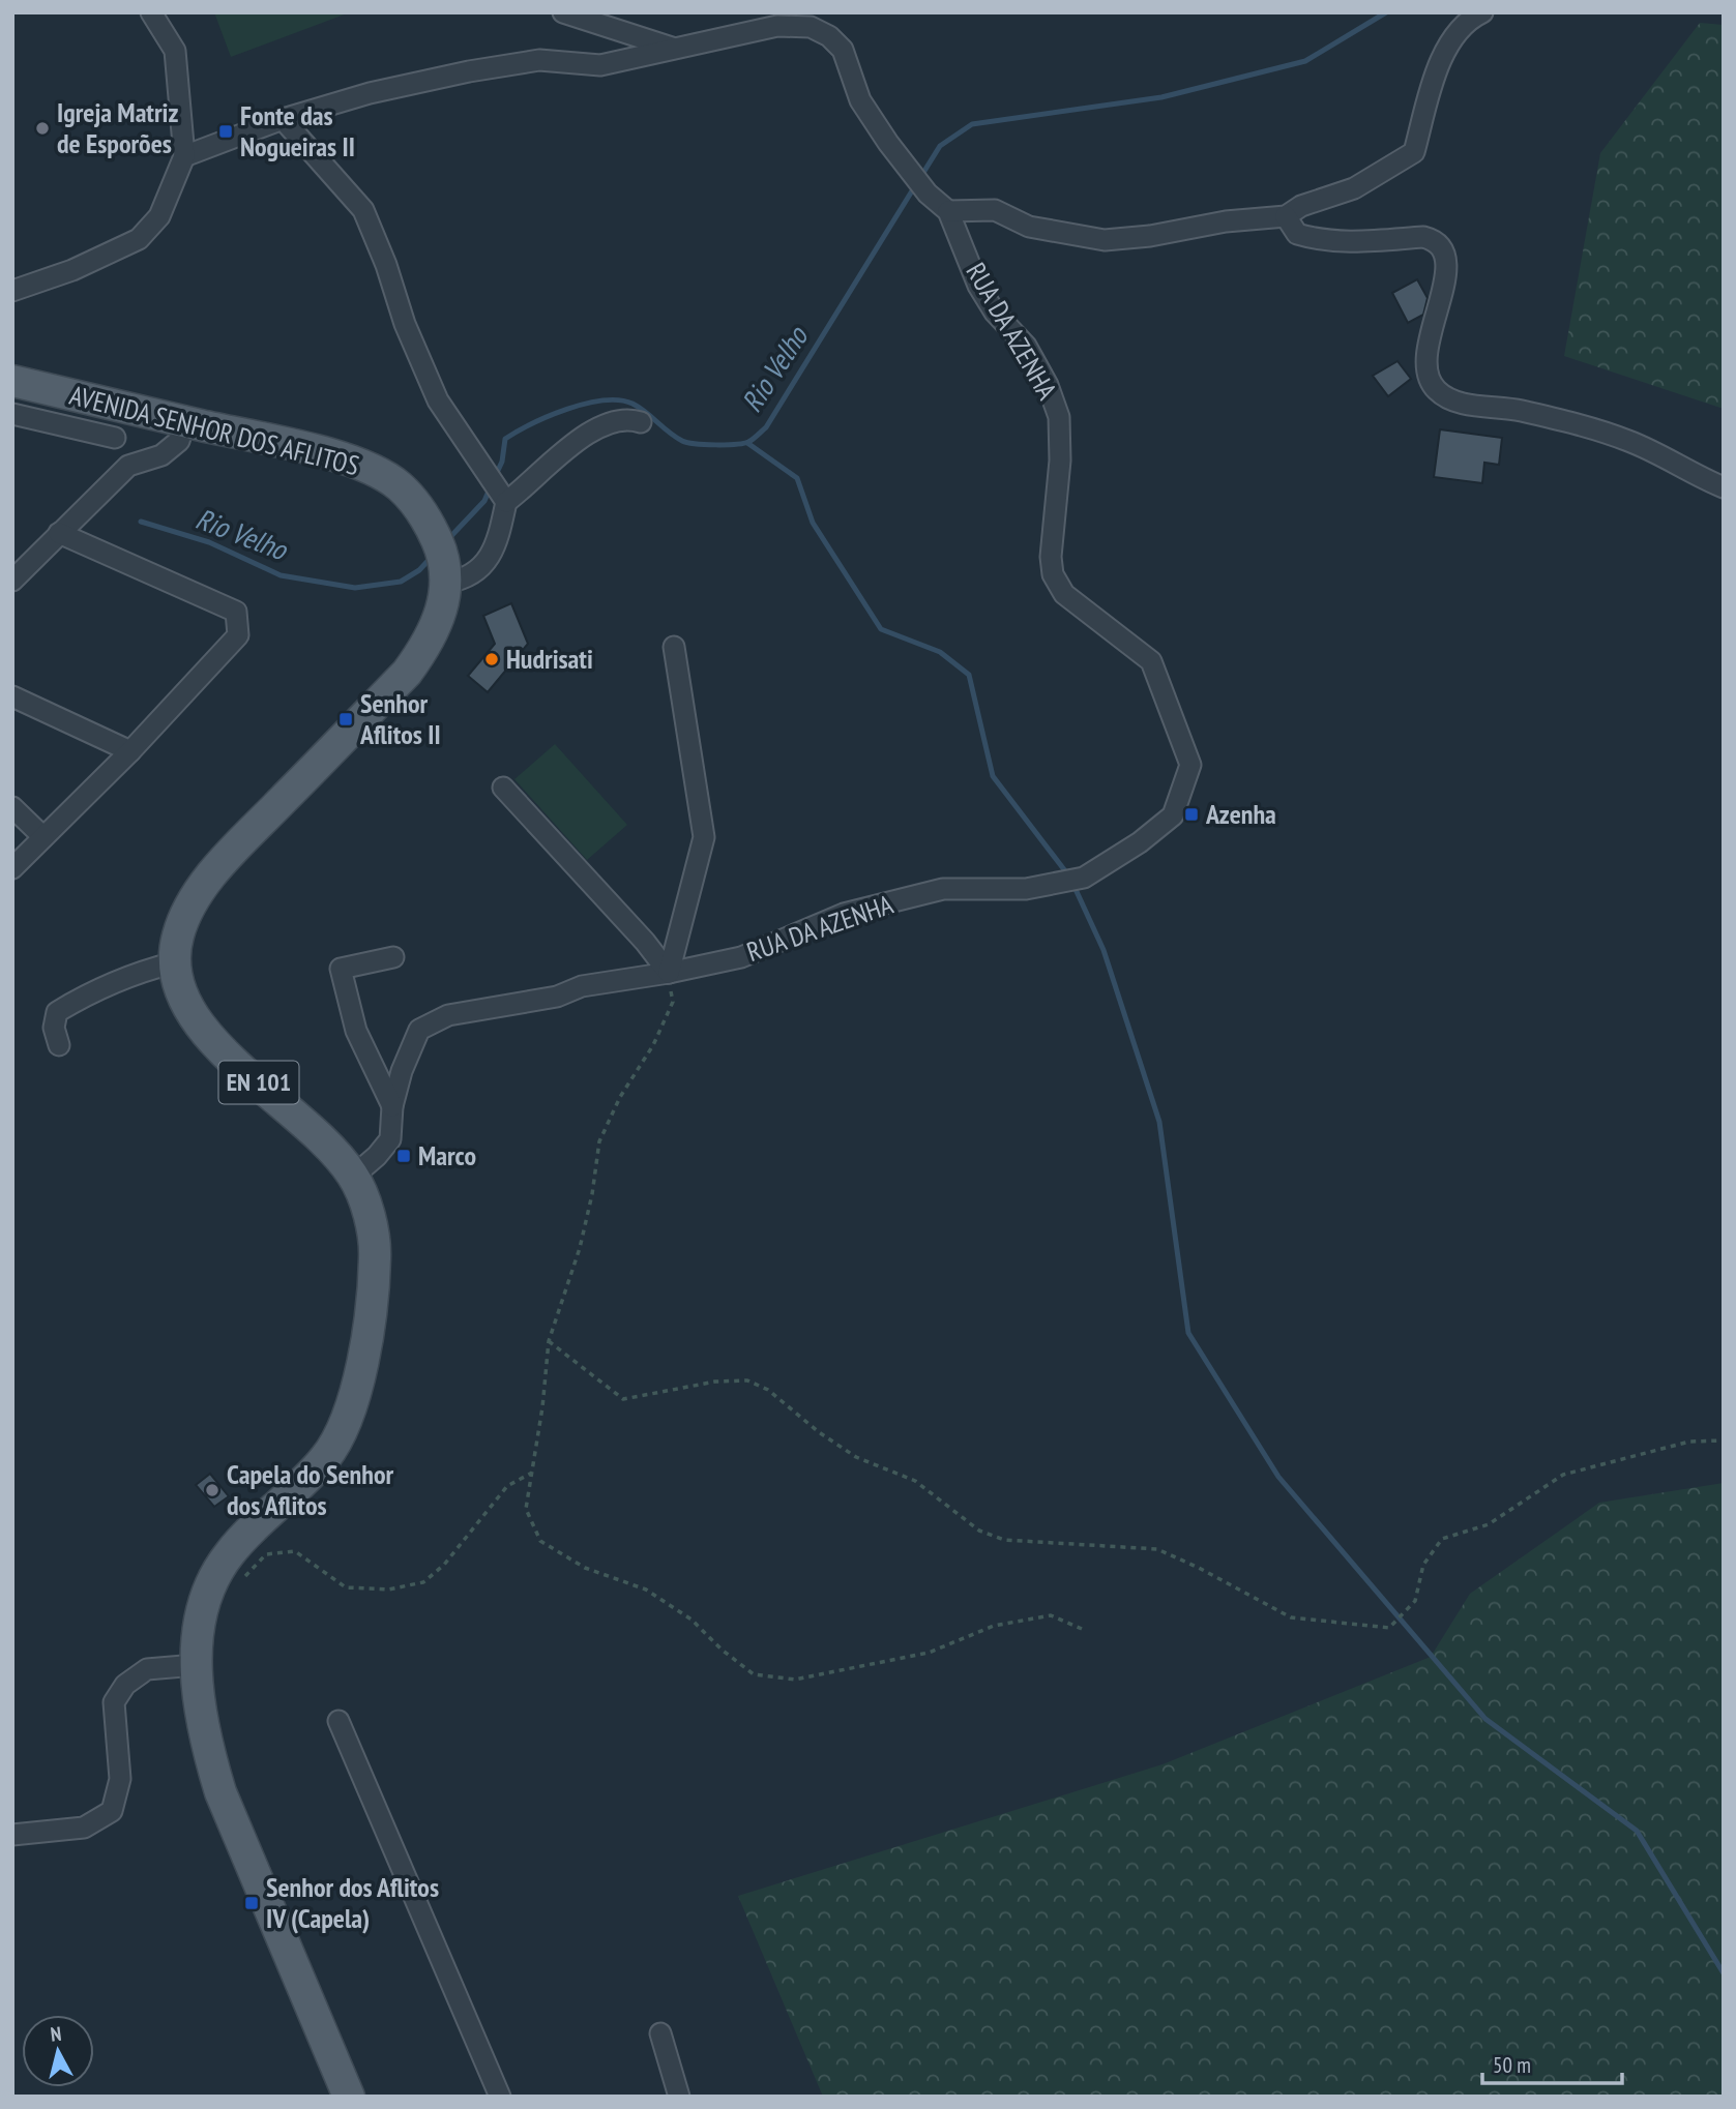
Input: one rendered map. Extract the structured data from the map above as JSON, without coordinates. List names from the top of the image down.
{
  "streets": {
    "main road": ["AVENIDA SENHOR DOS AFLITOS", "EN 101"],
    "street": ["RUA DA AZENHA"]
  },
  "crossings": [
    ["RUA DA AZENHA", "AVENIDA SENHOR DOS AFLITOS"]
  ],
  "water": ["Rio Velho"],
  "places": {
    "other": ["Igreja Matriz de Esporões", "Hudrisati", "Capela do Senhor dos Aflitos"],
    "transit": [
      "Fonte das Nogueiras II",
      "Senhor Aflitos II",
      "Azenha",
      "Marco",
      "Senhor dos Aflitos IV (Capela)"
    ]
  },
  "scale_bar": "50 m",
  "north": "top"
}
